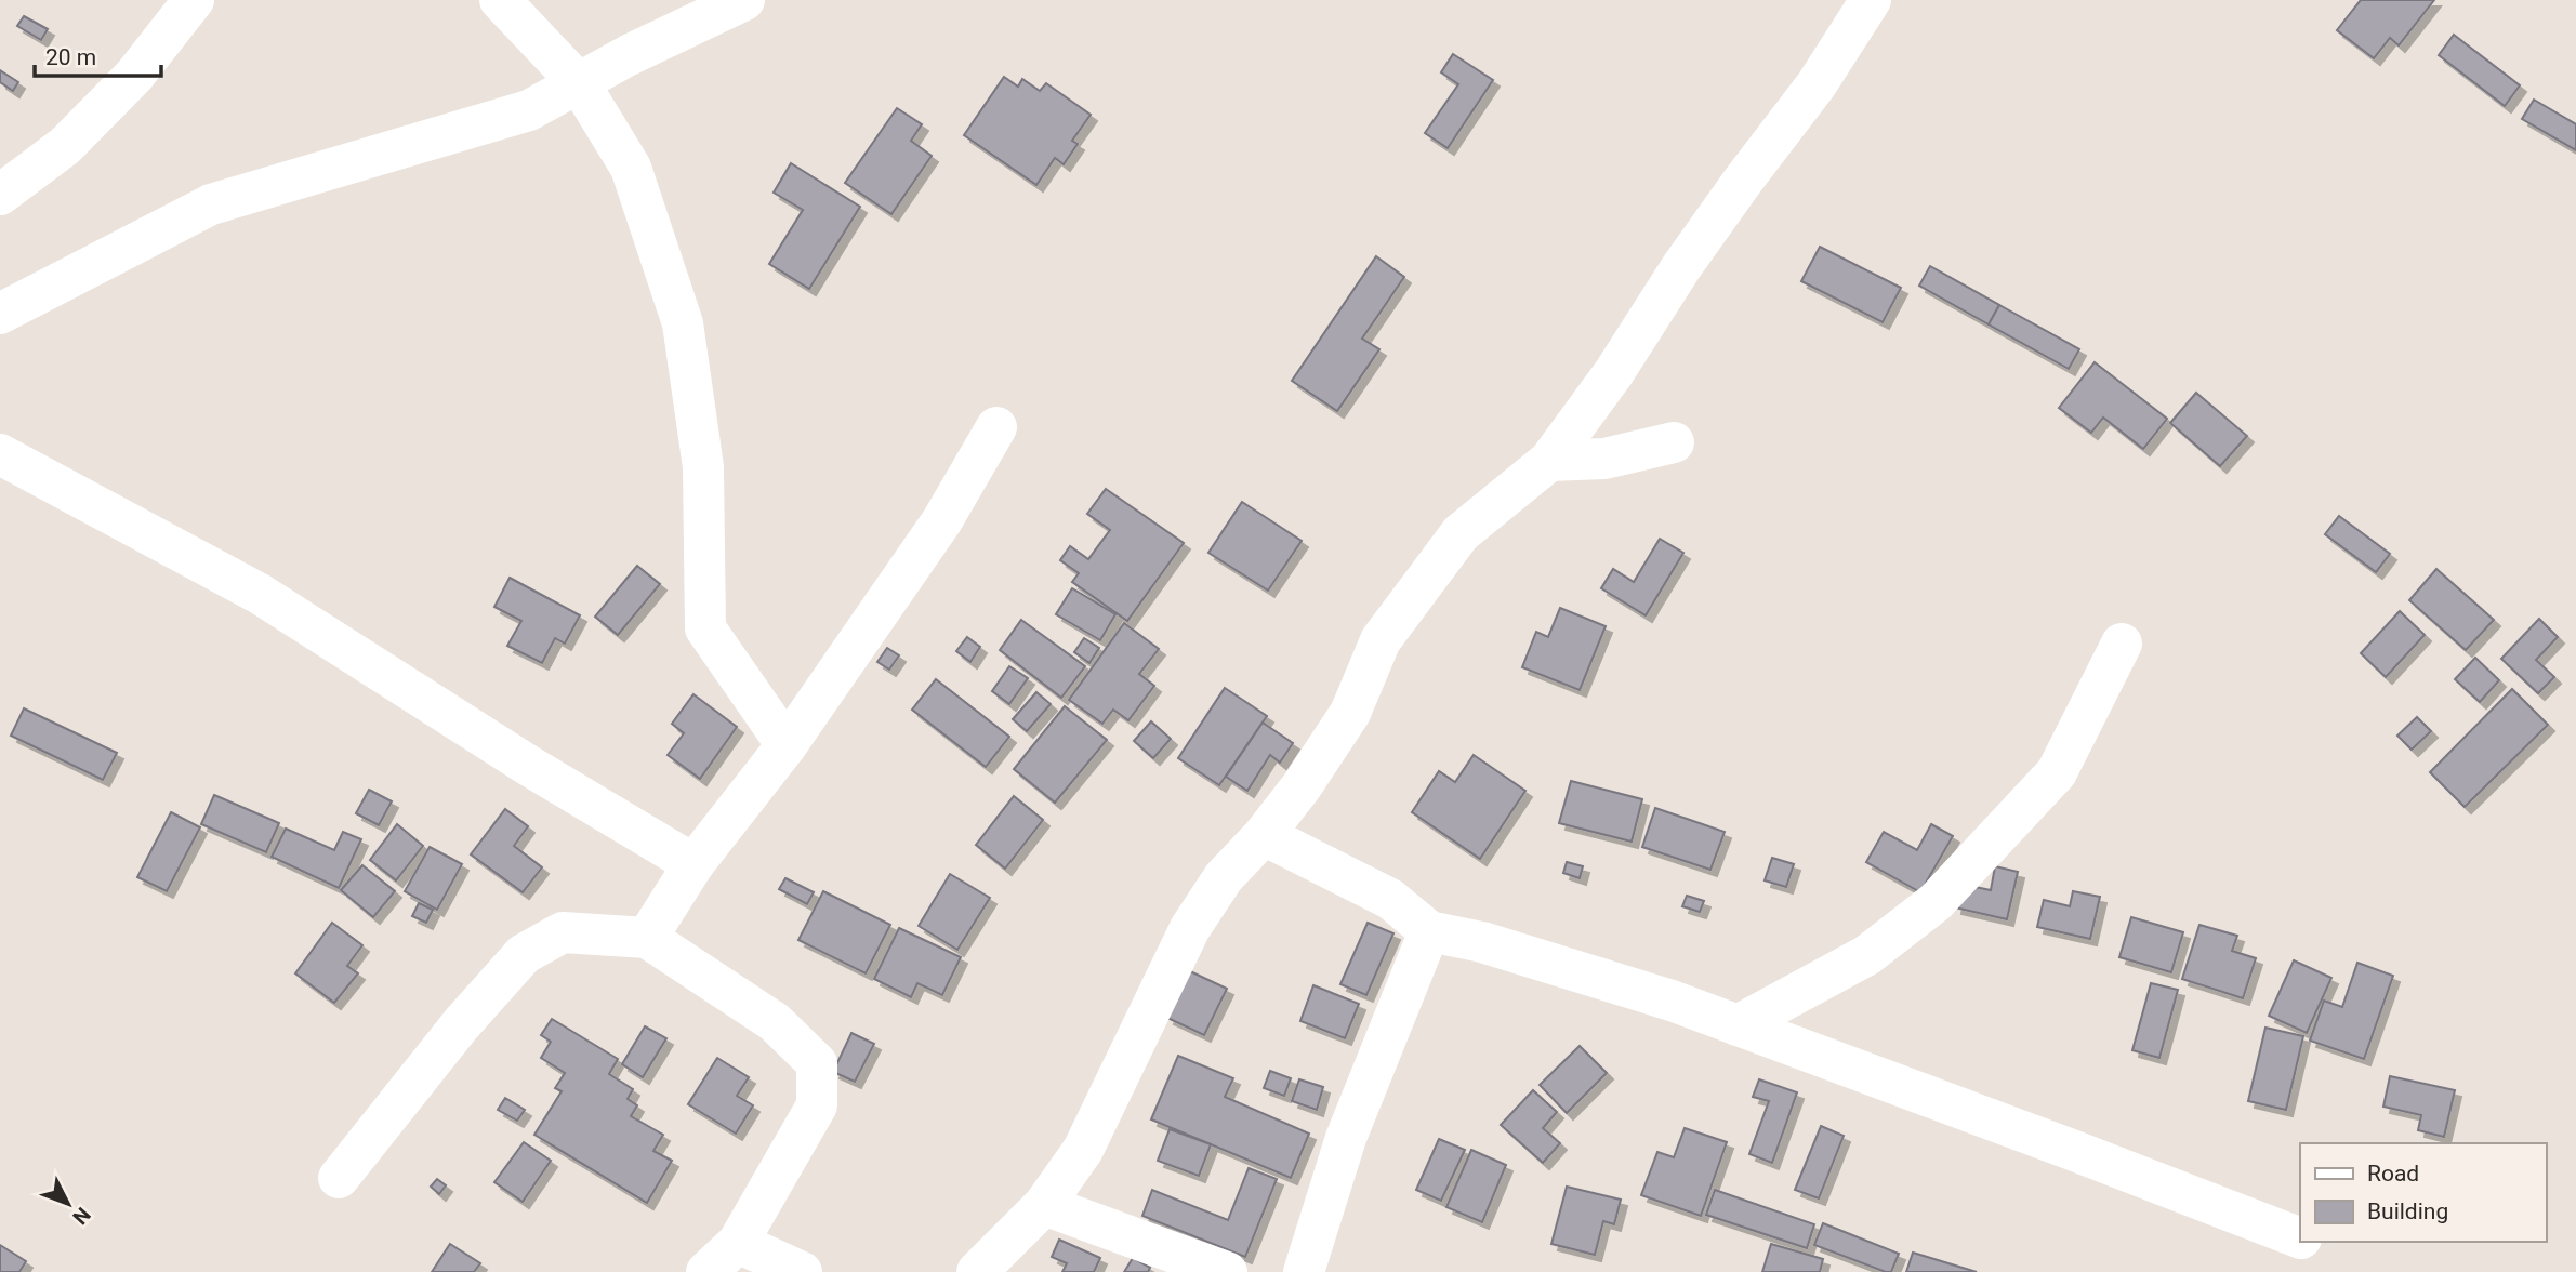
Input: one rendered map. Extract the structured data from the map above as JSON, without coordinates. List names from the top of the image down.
{
  "legend": ["Road", "Building"],
  "scale_bar": "20 m",
  "north": "bottom right"
}
